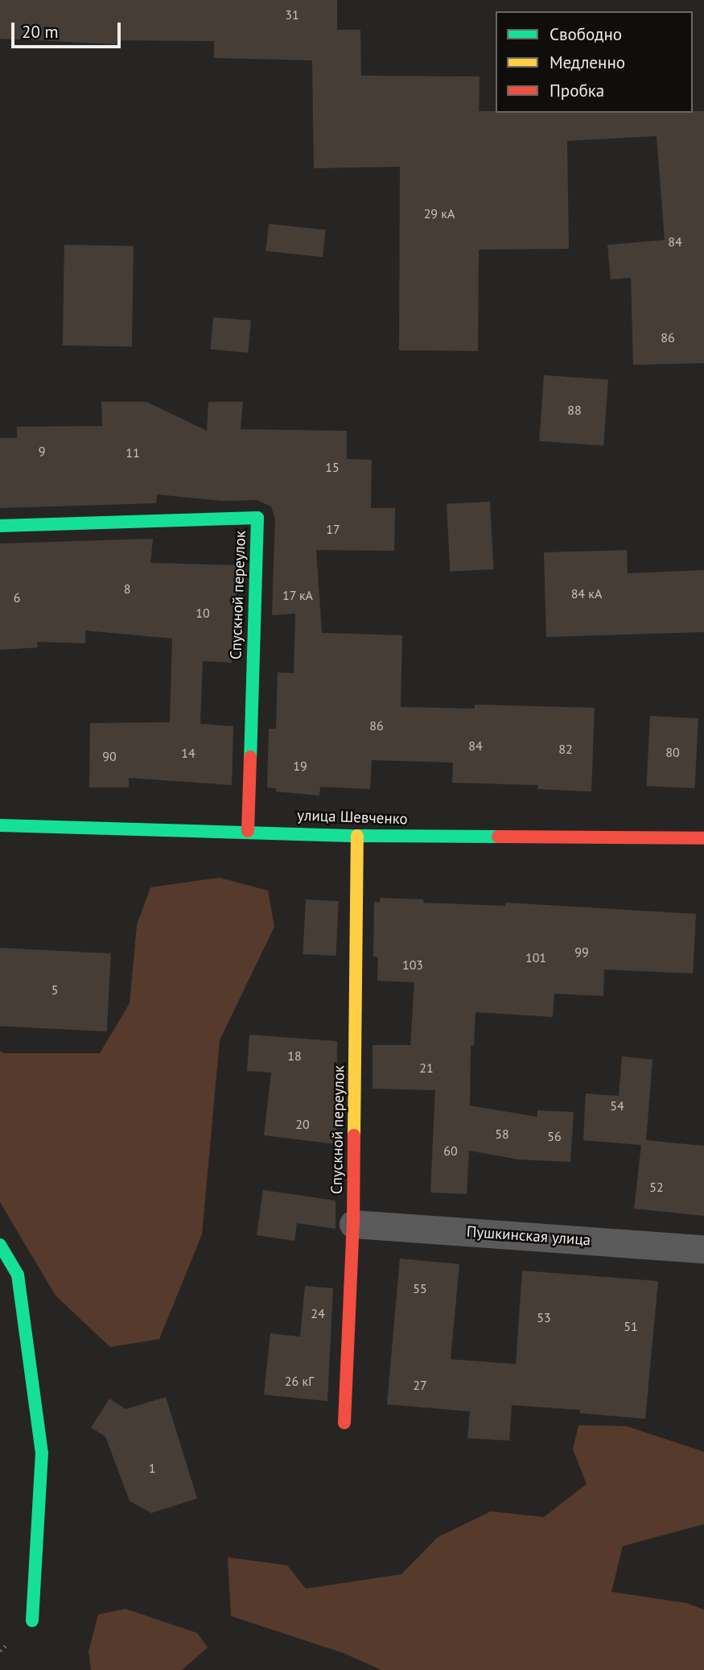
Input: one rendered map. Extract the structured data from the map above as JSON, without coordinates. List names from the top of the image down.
{
  "streets": {
    "street": ["Спускной переулок", "улица Шевченко", "Пушкинская улица"]
  },
  "crossings": [
    ["Спускной переулок", "улица Шевченко"],
    ["Спускной переулок", "Пушкинская улица"]
  ],
  "house_numbers": [
    "31",
    "29 кА",
    "84",
    "86",
    "88",
    "9",
    "11",
    "15",
    "17",
    "8",
    "84 кА",
    "17 кА",
    "6",
    "10",
    "86",
    "84",
    "82",
    "80",
    "14",
    "90",
    "19",
    "99",
    "101",
    "103",
    "5",
    "18",
    "21",
    "54",
    "20",
    "58",
    "56",
    "60",
    "52",
    "55",
    "24",
    "53",
    "51",
    "26 кГ",
    "27",
    "1"
  ],
  "legend": ["Свободно", "Медленно", "Пробка"],
  "scale_bar": "20 m"
}
